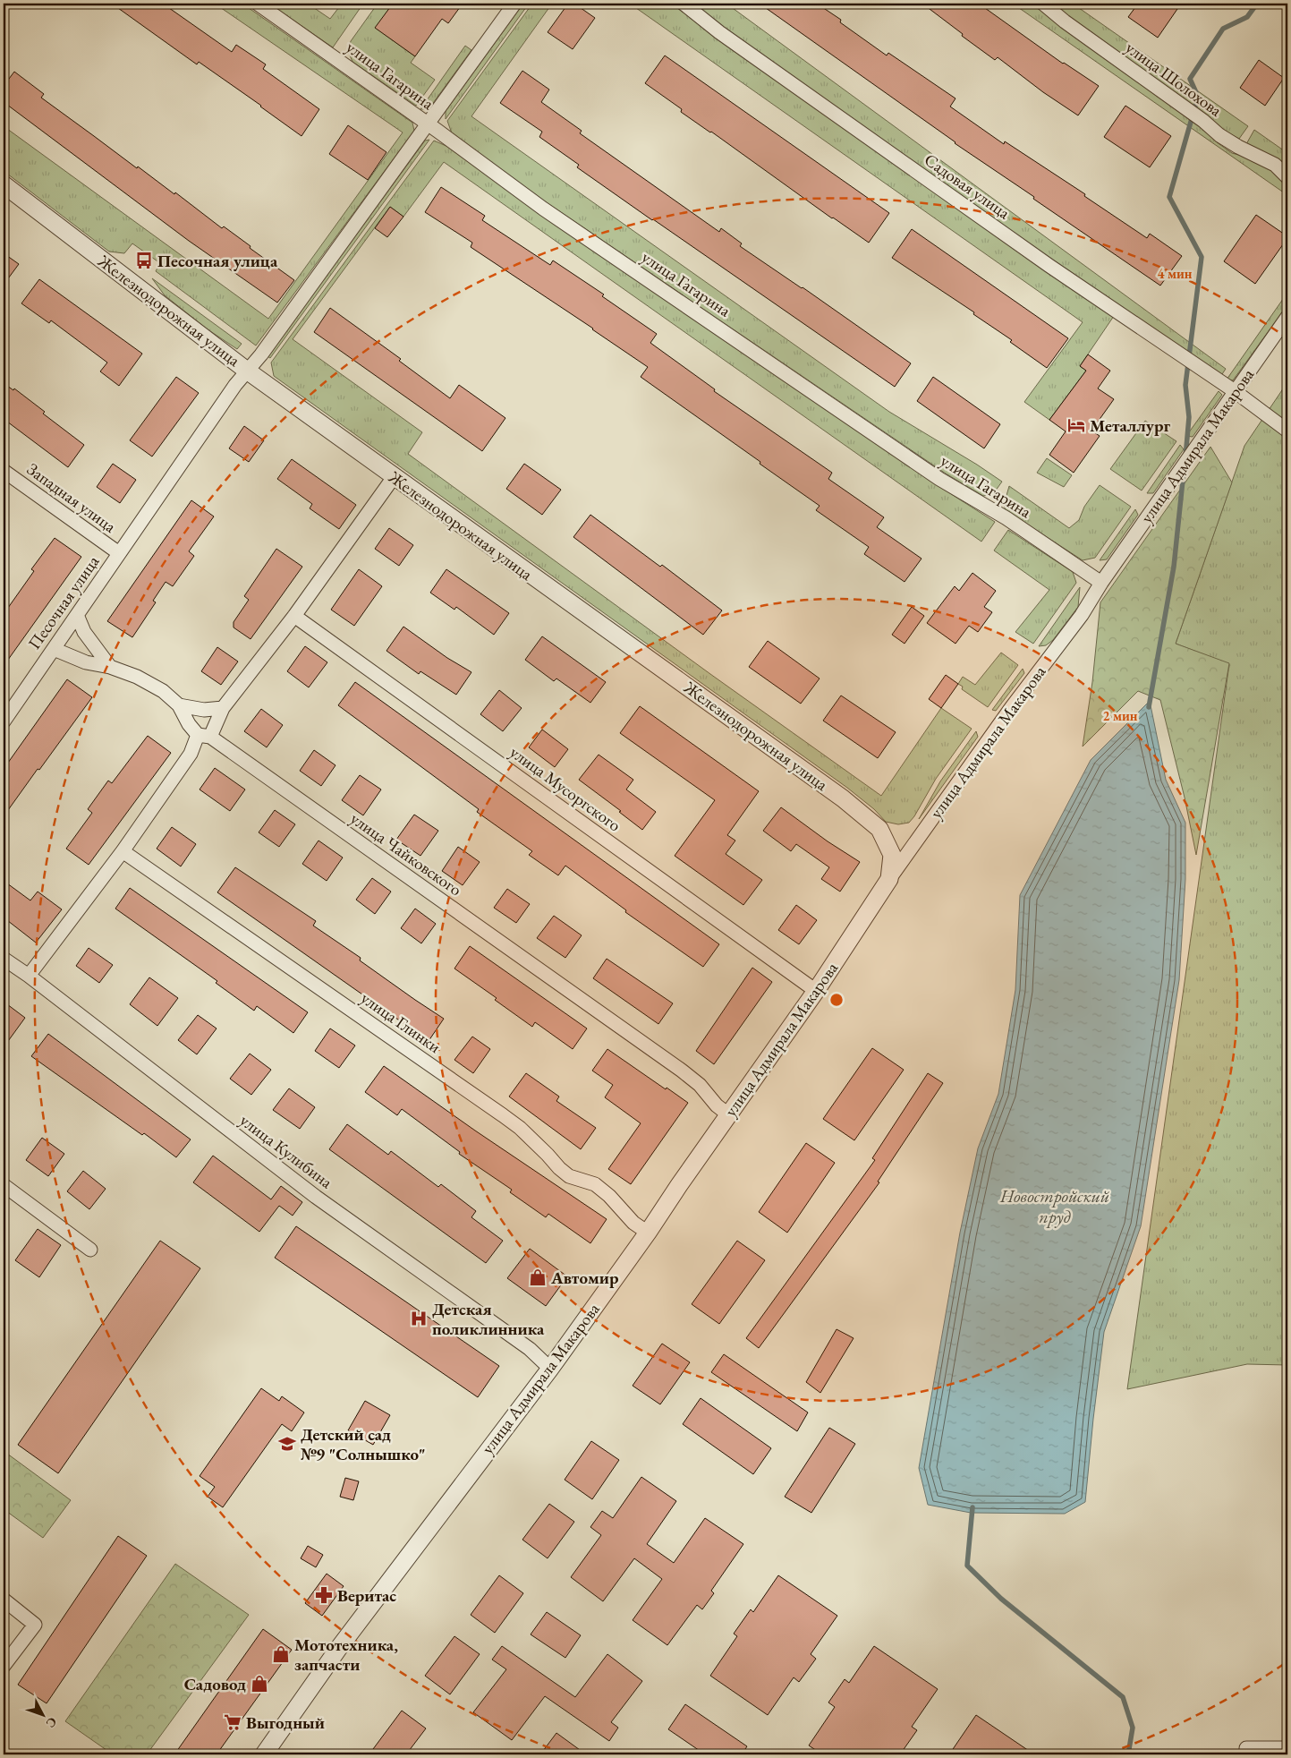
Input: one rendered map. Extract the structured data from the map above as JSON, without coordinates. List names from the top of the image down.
{
  "streets": {
    "street": [
      "улица Гагарина",
      "улица Шолохова",
      "Садовая улица",
      "Железнодорожная улица",
      "улица Адмирала Макарова",
      "Западная улица",
      "Песочная улица",
      "улица Мусоргского",
      "улица Чайковского",
      "улица Глинки",
      "улица Кулибина"
    ]
  },
  "crossings": [
    ["улица Гагарина", "улица Адмирала Макарова"],
    ["улица Гагарина", "Песочная улица"],
    ["Садовая улица", "улица Адмирала Макарова"],
    ["Железнодорожная улица", "улица Адмирала Макарова"],
    ["Железнодорожная улица", "Песочная улица"],
    ["улица Адмирала Макарова", "улица Мусоргского"],
    ["улица Адмирала Макарова", "улица Чайковского"],
    ["улица Адмирала Макарова", "улица Глинки"],
    ["улица Адмирала Макарова", "улица Кулибина"],
    ["Западная улица", "Песочная улица"],
    ["Песочная улица", "улица Чайковского"]
  ],
  "water": ["Новостройский пруд"],
  "places": {
    "bus stop": ["Песочная улица"],
    "hotel": ["Металлург"],
    "shop": ["Автомир", "Мототехника, запчасти", "Садовод"],
    "hospital": ["Детская поликлинника"],
    "school or university": ["Детский сад №9 \"Солнышко\""],
    "pharmacy": ["Веритас"],
    "supermarket": ["Выгодный"]
  },
  "north": "bottom right",
  "rings": ["4 мин", "2 мин"]
}
